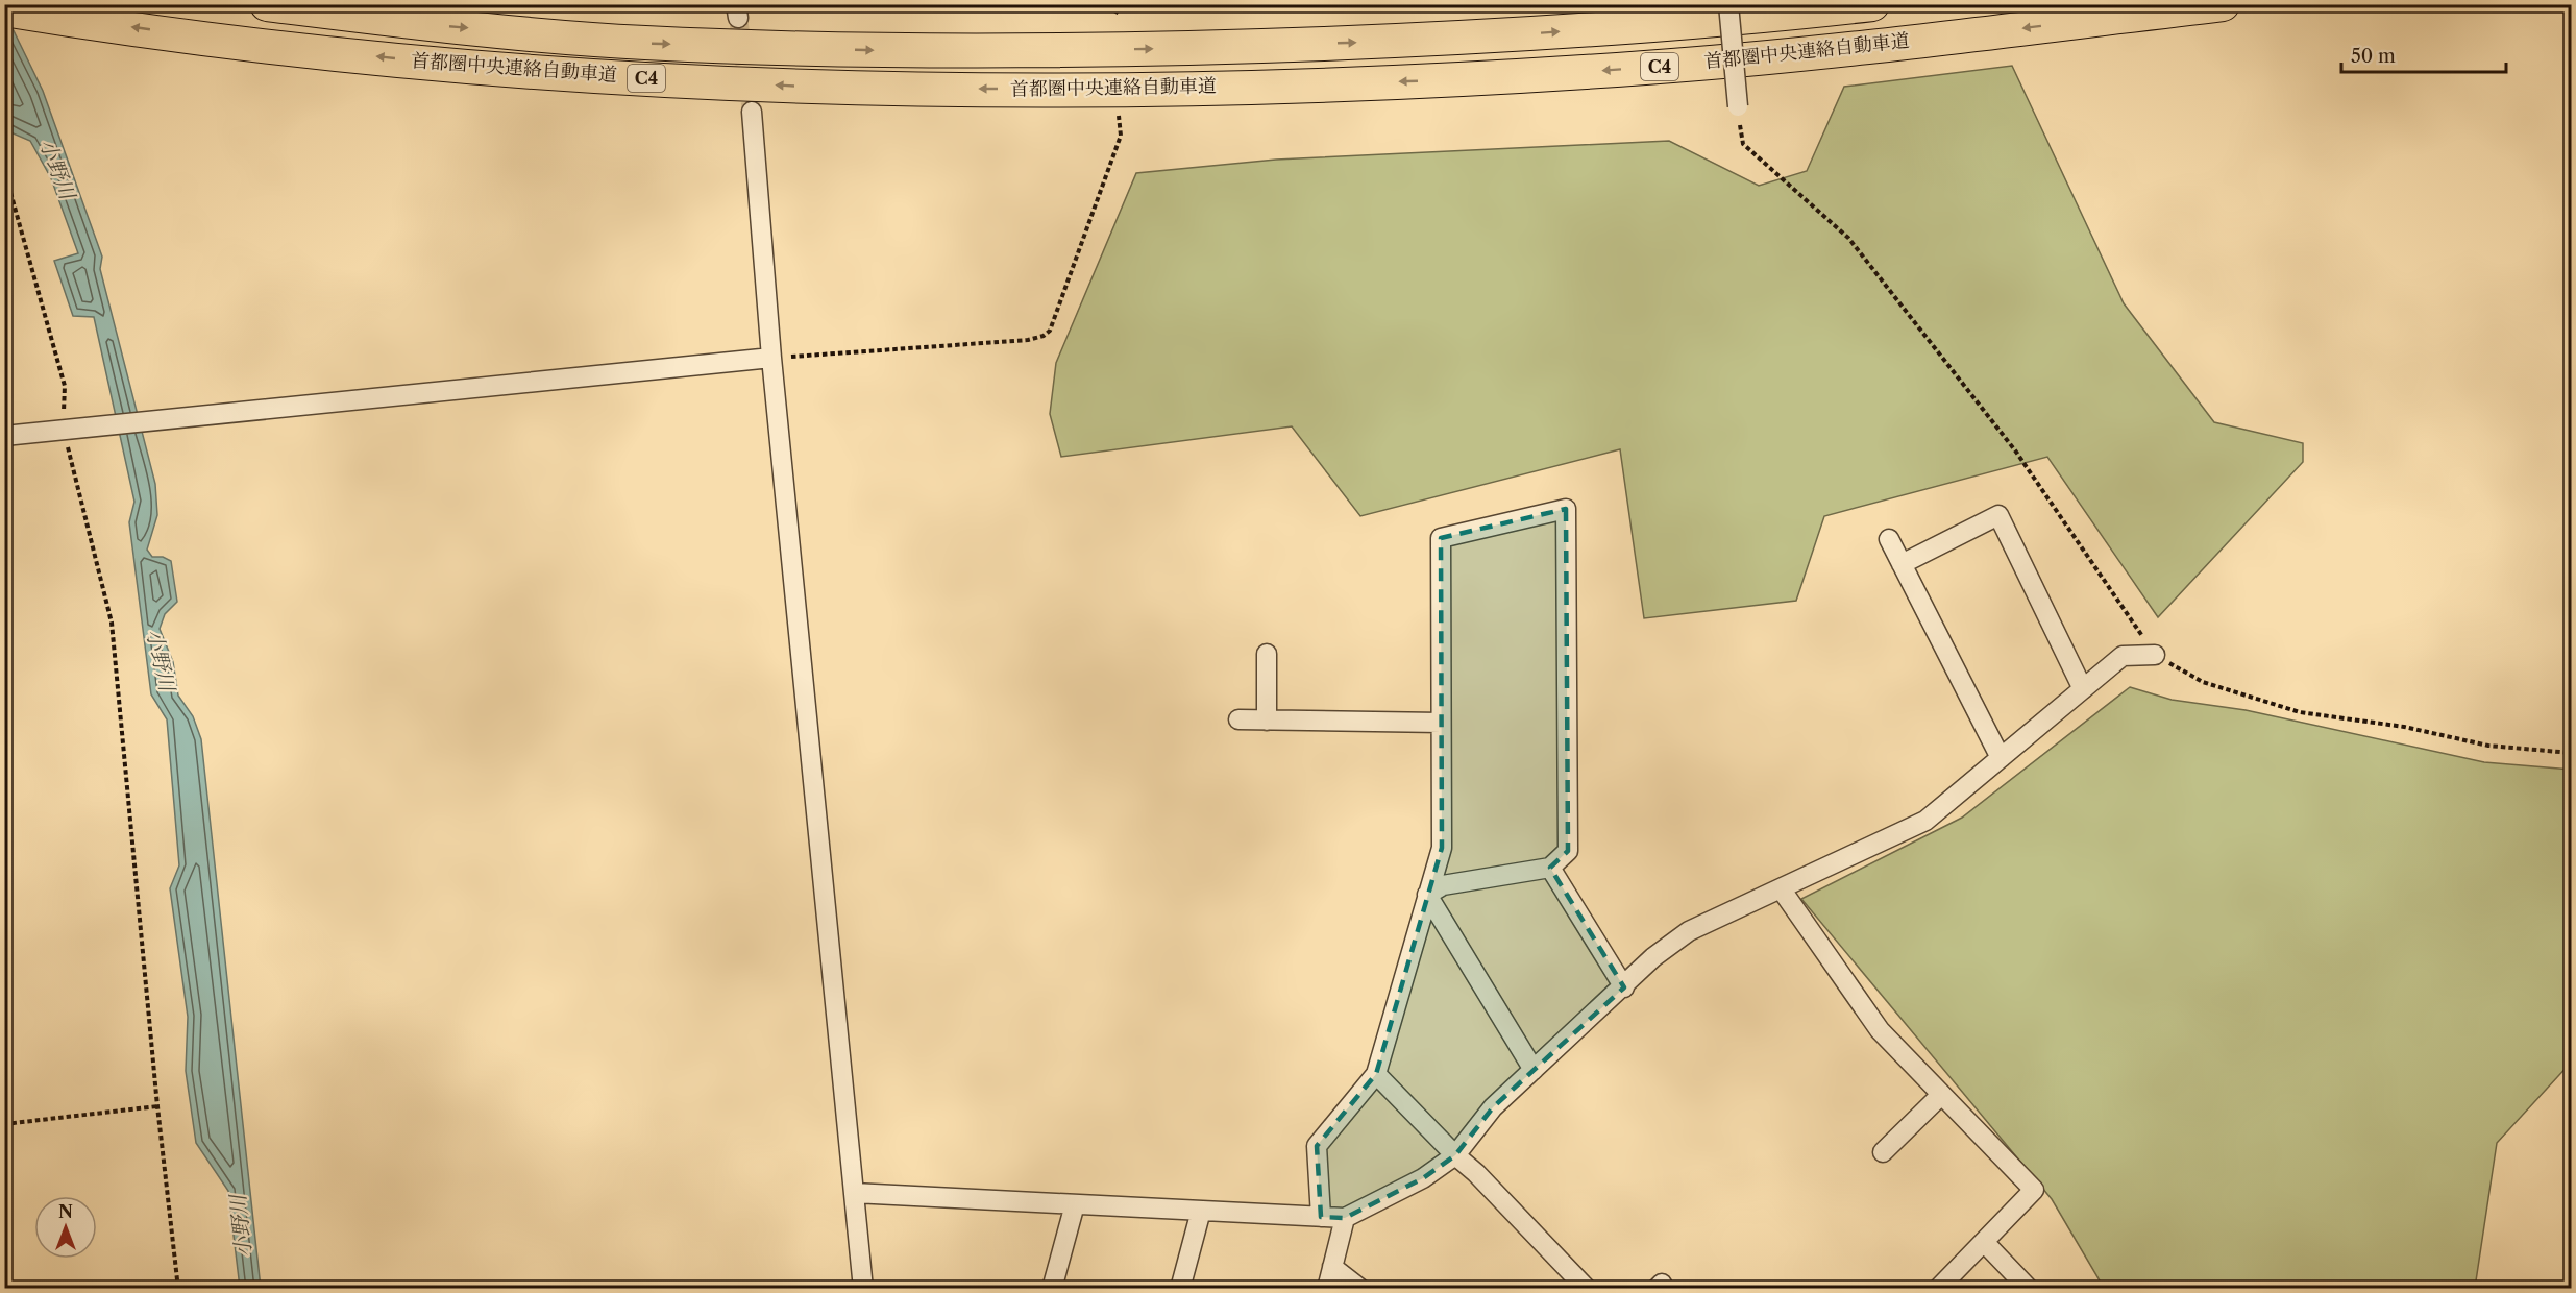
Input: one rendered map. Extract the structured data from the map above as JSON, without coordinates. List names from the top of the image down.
{
  "streets": {
    "highway": ["首都圏中央連絡自動車道", "C4"]
  },
  "water": ["小野川"],
  "scale_bar": "50 m",
  "north": "top"
}
